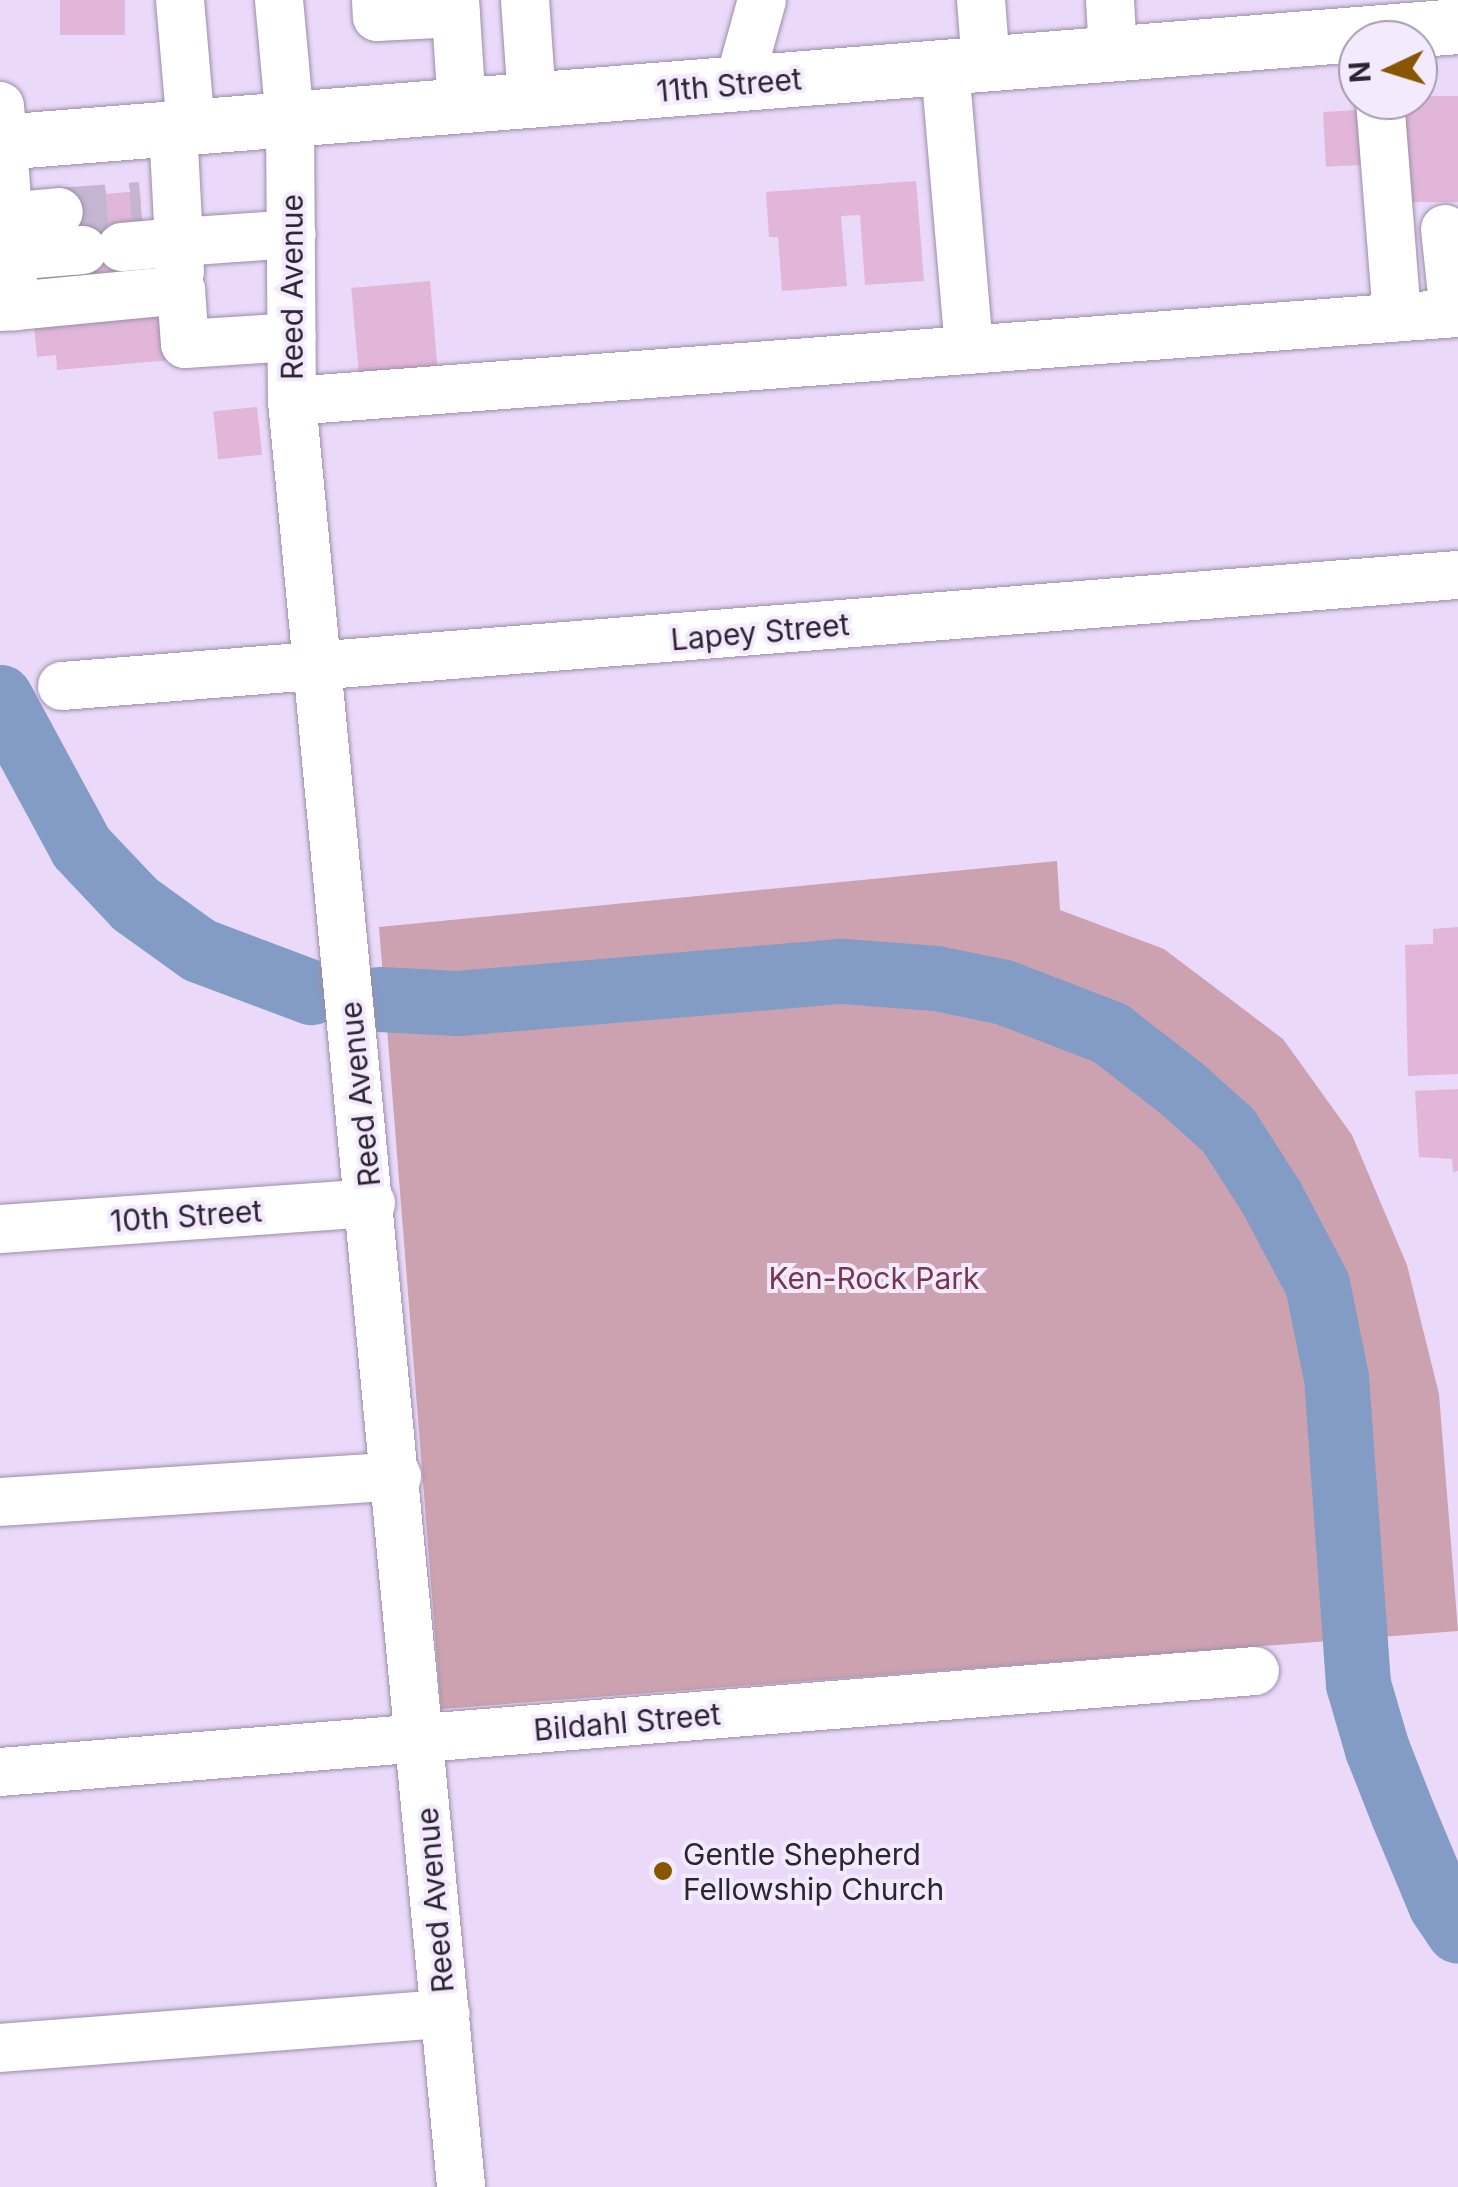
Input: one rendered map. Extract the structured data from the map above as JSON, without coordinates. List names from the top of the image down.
{
  "streets": {
    "main road": ["11th Street"],
    "street": [
      "Reed Avenue",
      "Lapey Street",
      "10th Street",
      "Bildahl Street"
    ]
  },
  "crossings": [
    ["11th Street", "Reed Avenue"],
    ["Reed Avenue", "Lapey Street"],
    ["Reed Avenue", "10th Street"],
    ["Reed Avenue", "Bildahl Street"]
  ],
  "parks": ["Ken-Rock Park"],
  "places": ["Gentle Shepherd Fellowship Church"],
  "north": "left"
}
